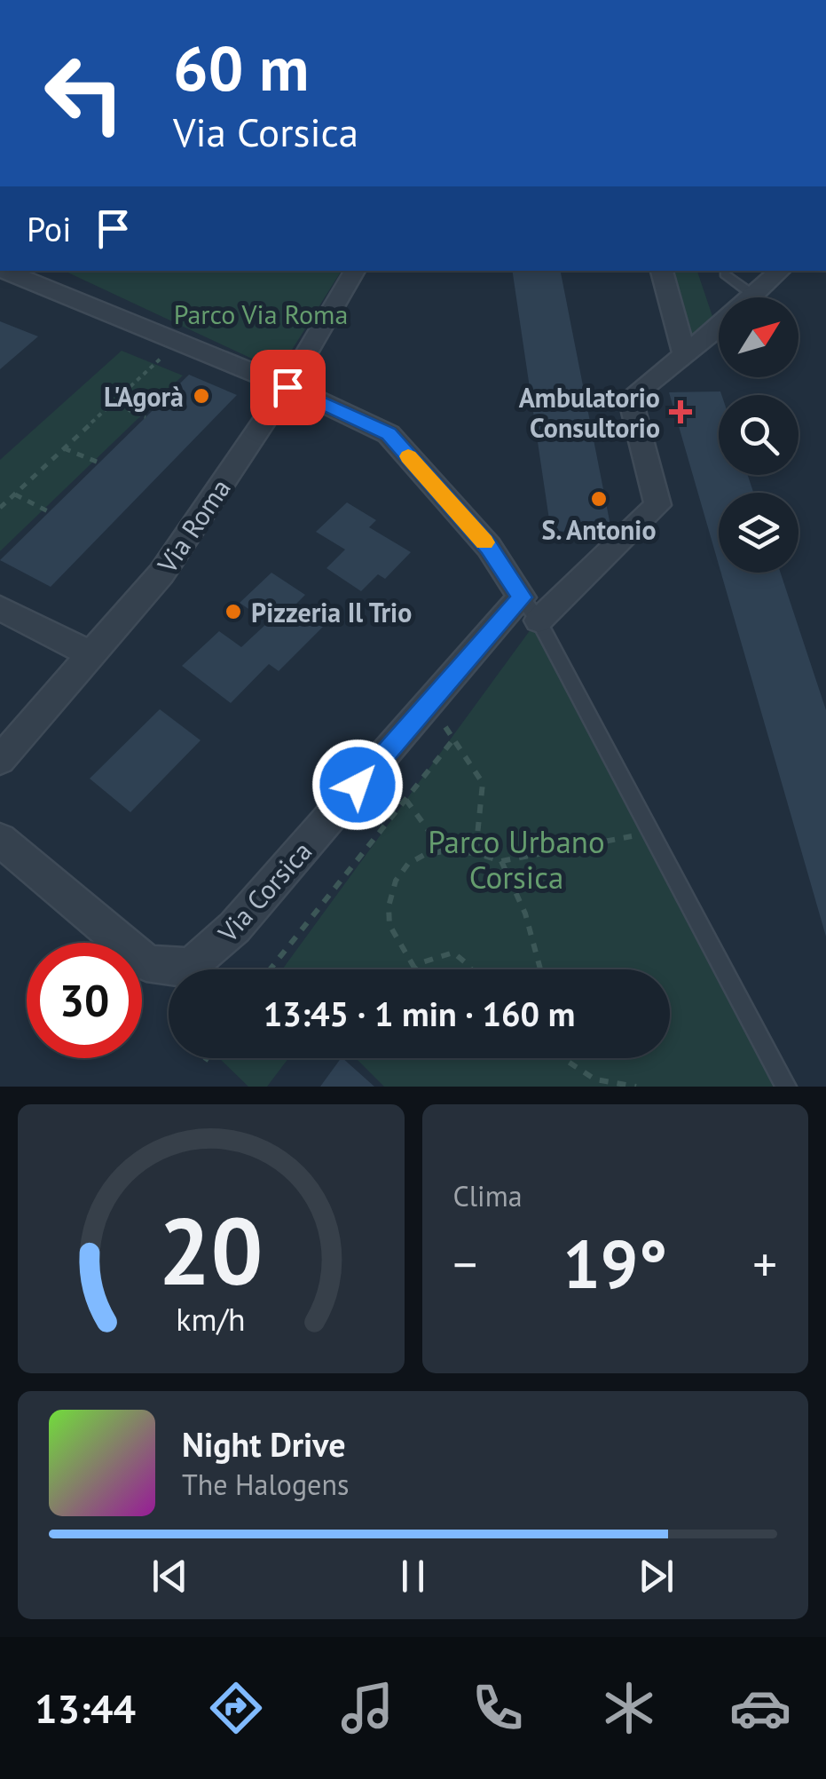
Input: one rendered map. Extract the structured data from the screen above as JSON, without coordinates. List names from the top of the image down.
{
  "streets": {
    "street": ["Via Roma", "Via Corsica"]
  },
  "parks": ["Parco Via Roma", "Parco Urbano Corsica"],
  "places": {
    "other": ["L'Agorà", "S. Antonio", "Pizzeria Il Trio"],
    "health": ["Ambulatorio Consultorio"]
  },
  "north": "top right",
  "page": {
    "turn": ["60 m", "Via Corsica"],
    "then": "Poi",
    "limit": "30",
    "trip": "13:45 · 1 min · 160 m",
    "tile": "Clima",
    "heat": ["−", "19°", "+"],
    "song": ["Night Drive", "The Halogens"],
    "tabs": "13:44",
    "gauge": ["20", "km/h"]
  }
}
